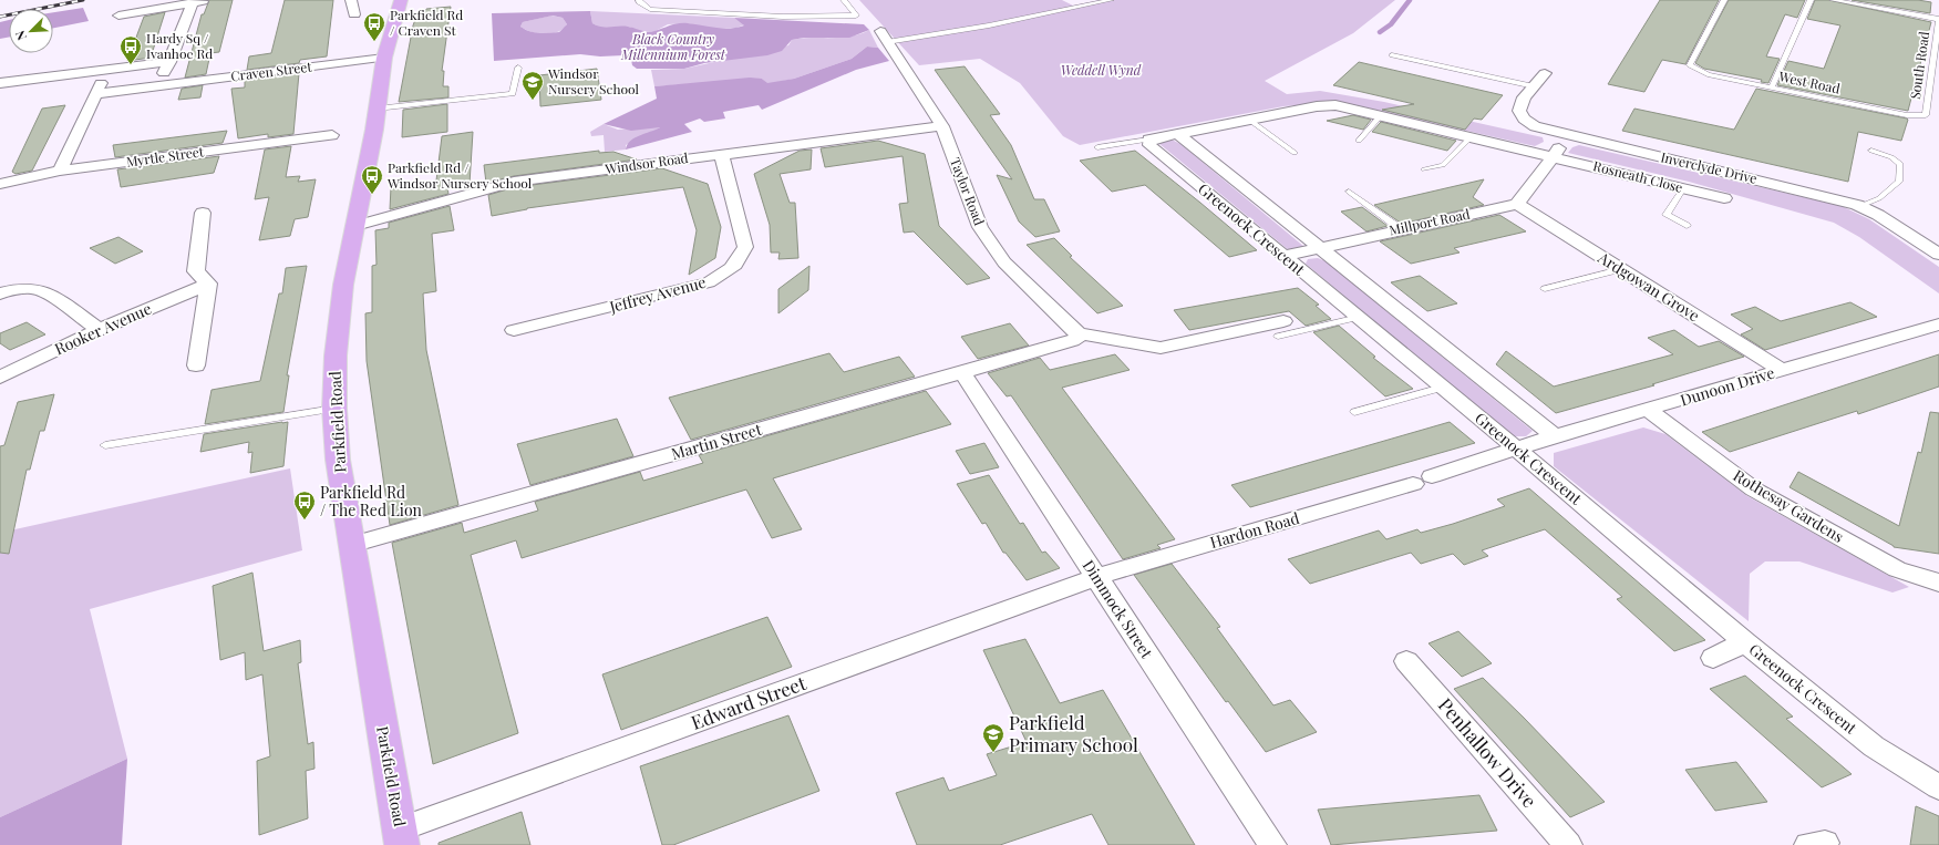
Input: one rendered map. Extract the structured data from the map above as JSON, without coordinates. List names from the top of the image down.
{
  "streets": {
    "main road": ["Parkfield Road"],
    "street": [
      "Craven Street",
      "Myrtle Street",
      "Windsor Road",
      "Inverclyde Drive",
      "Rosneath Close",
      "Taylor Road",
      "Millport Road",
      "Greenock Crescent",
      "Ardgowan Grove",
      "Jeffrey Avenue",
      "Rooker Avenue",
      "Dunoon Drive",
      "Martin Street",
      "Rothesay Gardens",
      "Hardon Road",
      "Dimmock Street",
      "Edward Street",
      "Penhallow Drive"
    ],
    "lane": ["South Road", "West Road"]
  },
  "crossings": [
    ["South Road", "West Road"],
    ["Craven Street", "Parkfield Road"],
    ["Windsor Road", "Taylor Road"],
    ["Windsor Road", "Jeffrey Avenue"],
    ["Windsor Road", "Parkfield Road"],
    ["Taylor Road", "Martin Street"],
    ["Millport Road", "Greenock Crescent"],
    ["Millport Road", "Ardgowan Grove"],
    ["Greenock Crescent", "Dunoon Drive"],
    ["Greenock Crescent", "Hardon Road"],
    ["Ardgowan Grove", "Dunoon Drive"],
    ["Dunoon Drive", "Rothesay Gardens"],
    ["Dunoon Drive", "Hardon Road"],
    ["Parkfield Road", "Martin Street"],
    ["Parkfield Road", "Edward Street"],
    ["Martin Street", "Dimmock Street"],
    ["Hardon Road", "Dimmock Street"],
    ["Hardon Road", "Edward Street"],
    ["Dimmock Street", "Edward Street"]
  ],
  "parks": ["Black Country Millennium Forest", "Weddell Wynd"],
  "places": {
    "bus stop": [
      "Parkfield Rd / Craven St",
      "Hardy Sq / Ivanhoe Rd",
      "Parkfield Rd / Windsor Nursery School",
      "Parkfield Rd / The Red Lion"
    ],
    "school or university": ["Windsor Nursery School", "Parkfield Primary School"]
  },
  "north": "bottom left"
}
